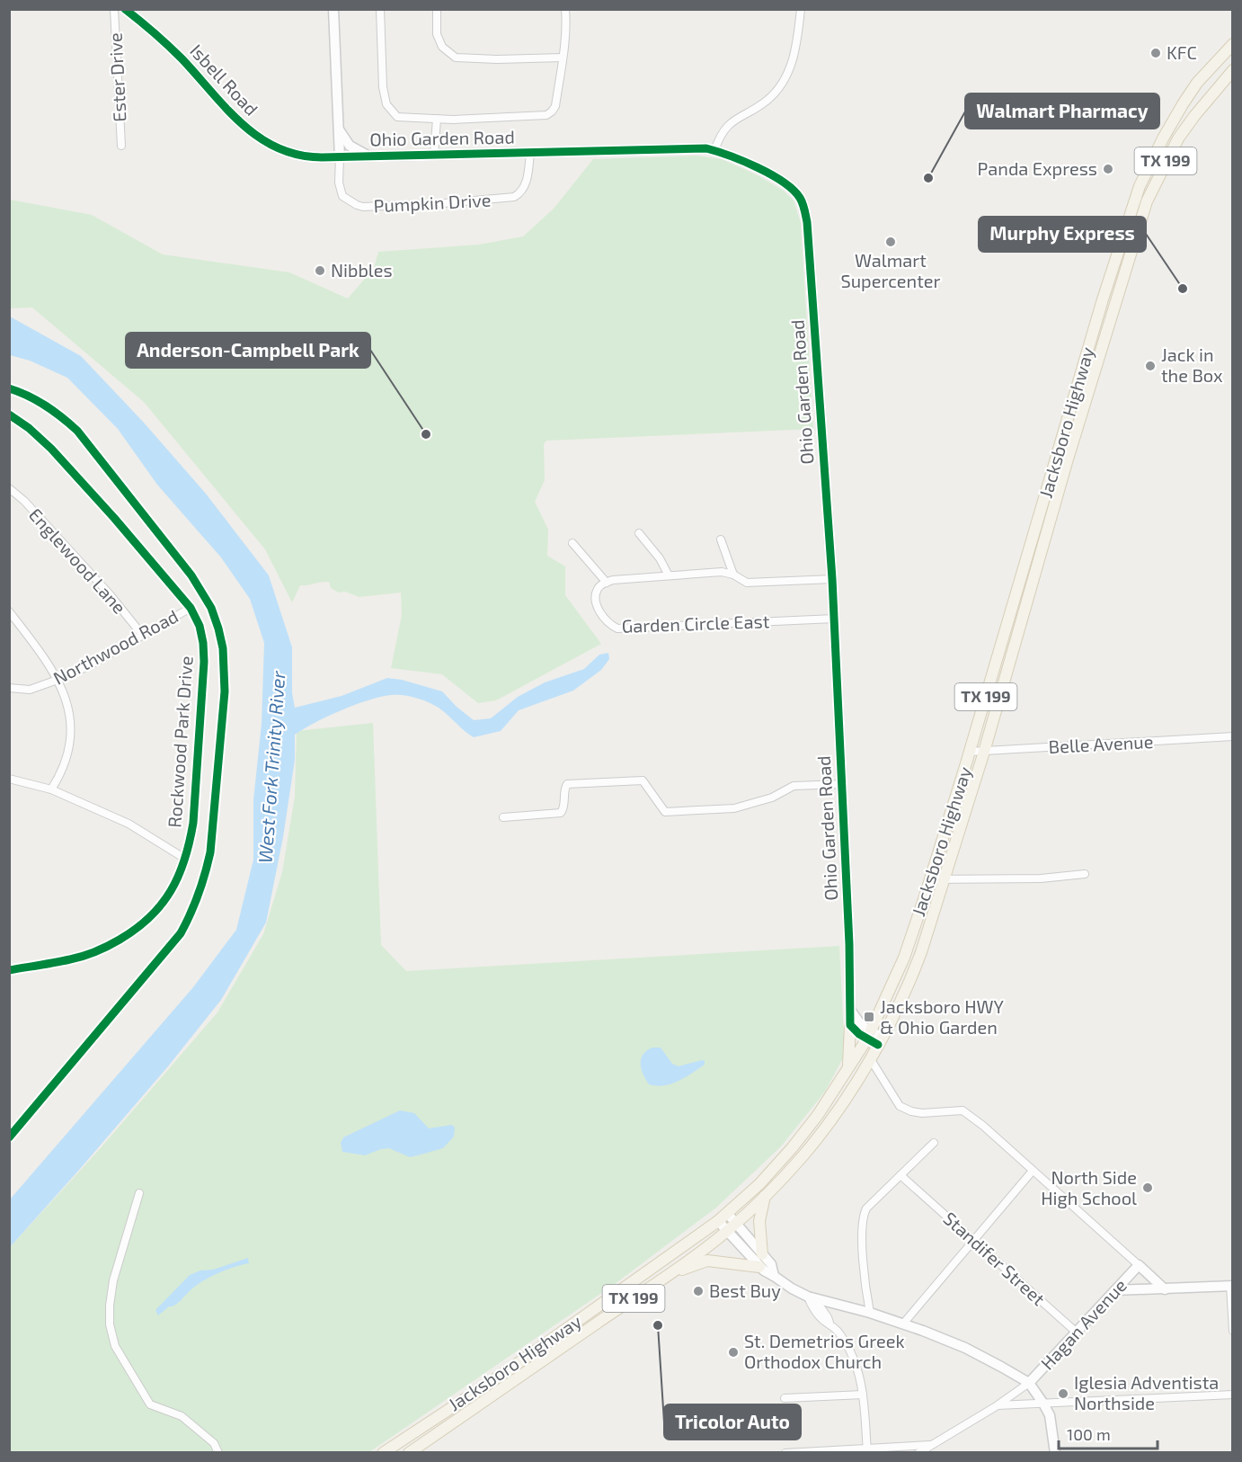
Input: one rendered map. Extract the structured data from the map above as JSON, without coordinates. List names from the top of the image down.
{
  "streets": {
    "main road": ["TX 199", "Jacksboro Highway"],
    "street": [
      "Ester Drive",
      "Isbell Road",
      "Ohio Garden Road",
      "Pumpkin Drive",
      "Englewood Lane",
      "Garden Circle East",
      "Northwood Road",
      "Rockwood Park Drive",
      "Belle Avenue",
      "Standifer Street",
      "Hagan Avenue"
    ]
  },
  "crossings": [
    ["Isbell Road", "Ohio Garden Road"],
    ["Isbell Road", "Pumpkin Drive"],
    ["Ohio Garden Road", "Pumpkin Drive"],
    ["Ohio Garden Road", "Garden Circle East"],
    ["Jacksboro Highway", "Belle Avenue"],
    ["Englewood Lane", "Northwood Road"],
    ["Northwood Road", "Rockwood Park Drive"],
    ["Standifer Street", "Hagan Avenue"]
  ],
  "water": ["West Fork Trinity River"],
  "places": {
    "other": [
      "KFC",
      "Panda Express",
      "Walmart Pharmacy",
      "Walmart Supercenter",
      "Nibbles",
      "Murphy Express",
      "Jack in the Box",
      "Anderson-Campbell Park",
      "North Side High School",
      "Best Buy",
      "Tricolor Auto",
      "St. Demetrios Greek Orthodox Church",
      "Iglesia Adventista Northside"
    ],
    "transit": ["Jacksboro HWY & Ohio Garden"]
  },
  "scale_bar": "100 m"
}
